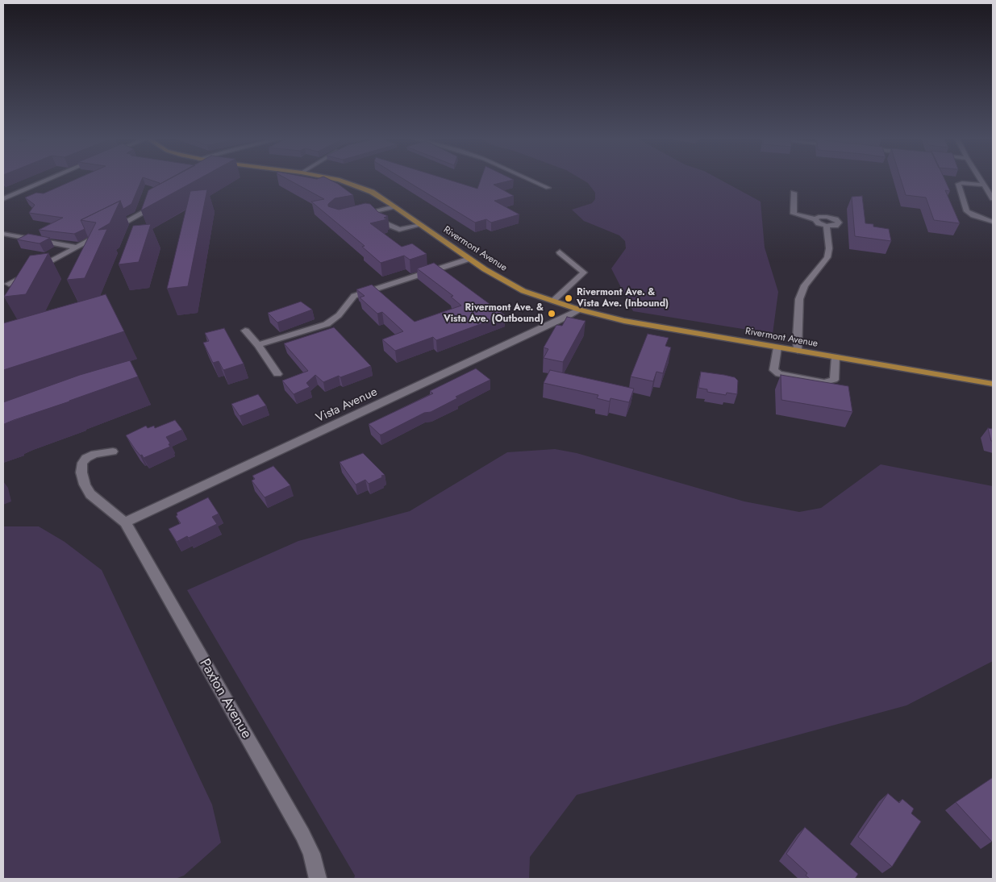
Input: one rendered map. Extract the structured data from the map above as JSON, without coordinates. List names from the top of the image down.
{
  "streets": {
    "main road": ["Rivermont Avenue"],
    "street": ["Vista Avenue", "Paxton Avenue"]
  },
  "crossings": [
    ["Rivermont Avenue", "Vista Avenue"],
    ["Vista Avenue", "Paxton Avenue"]
  ],
  "places": ["Rivermont Ave. & Vista Ave. (Inbound)", "Rivermont Ave. & Vista Ave. (Outbound)"]
}
